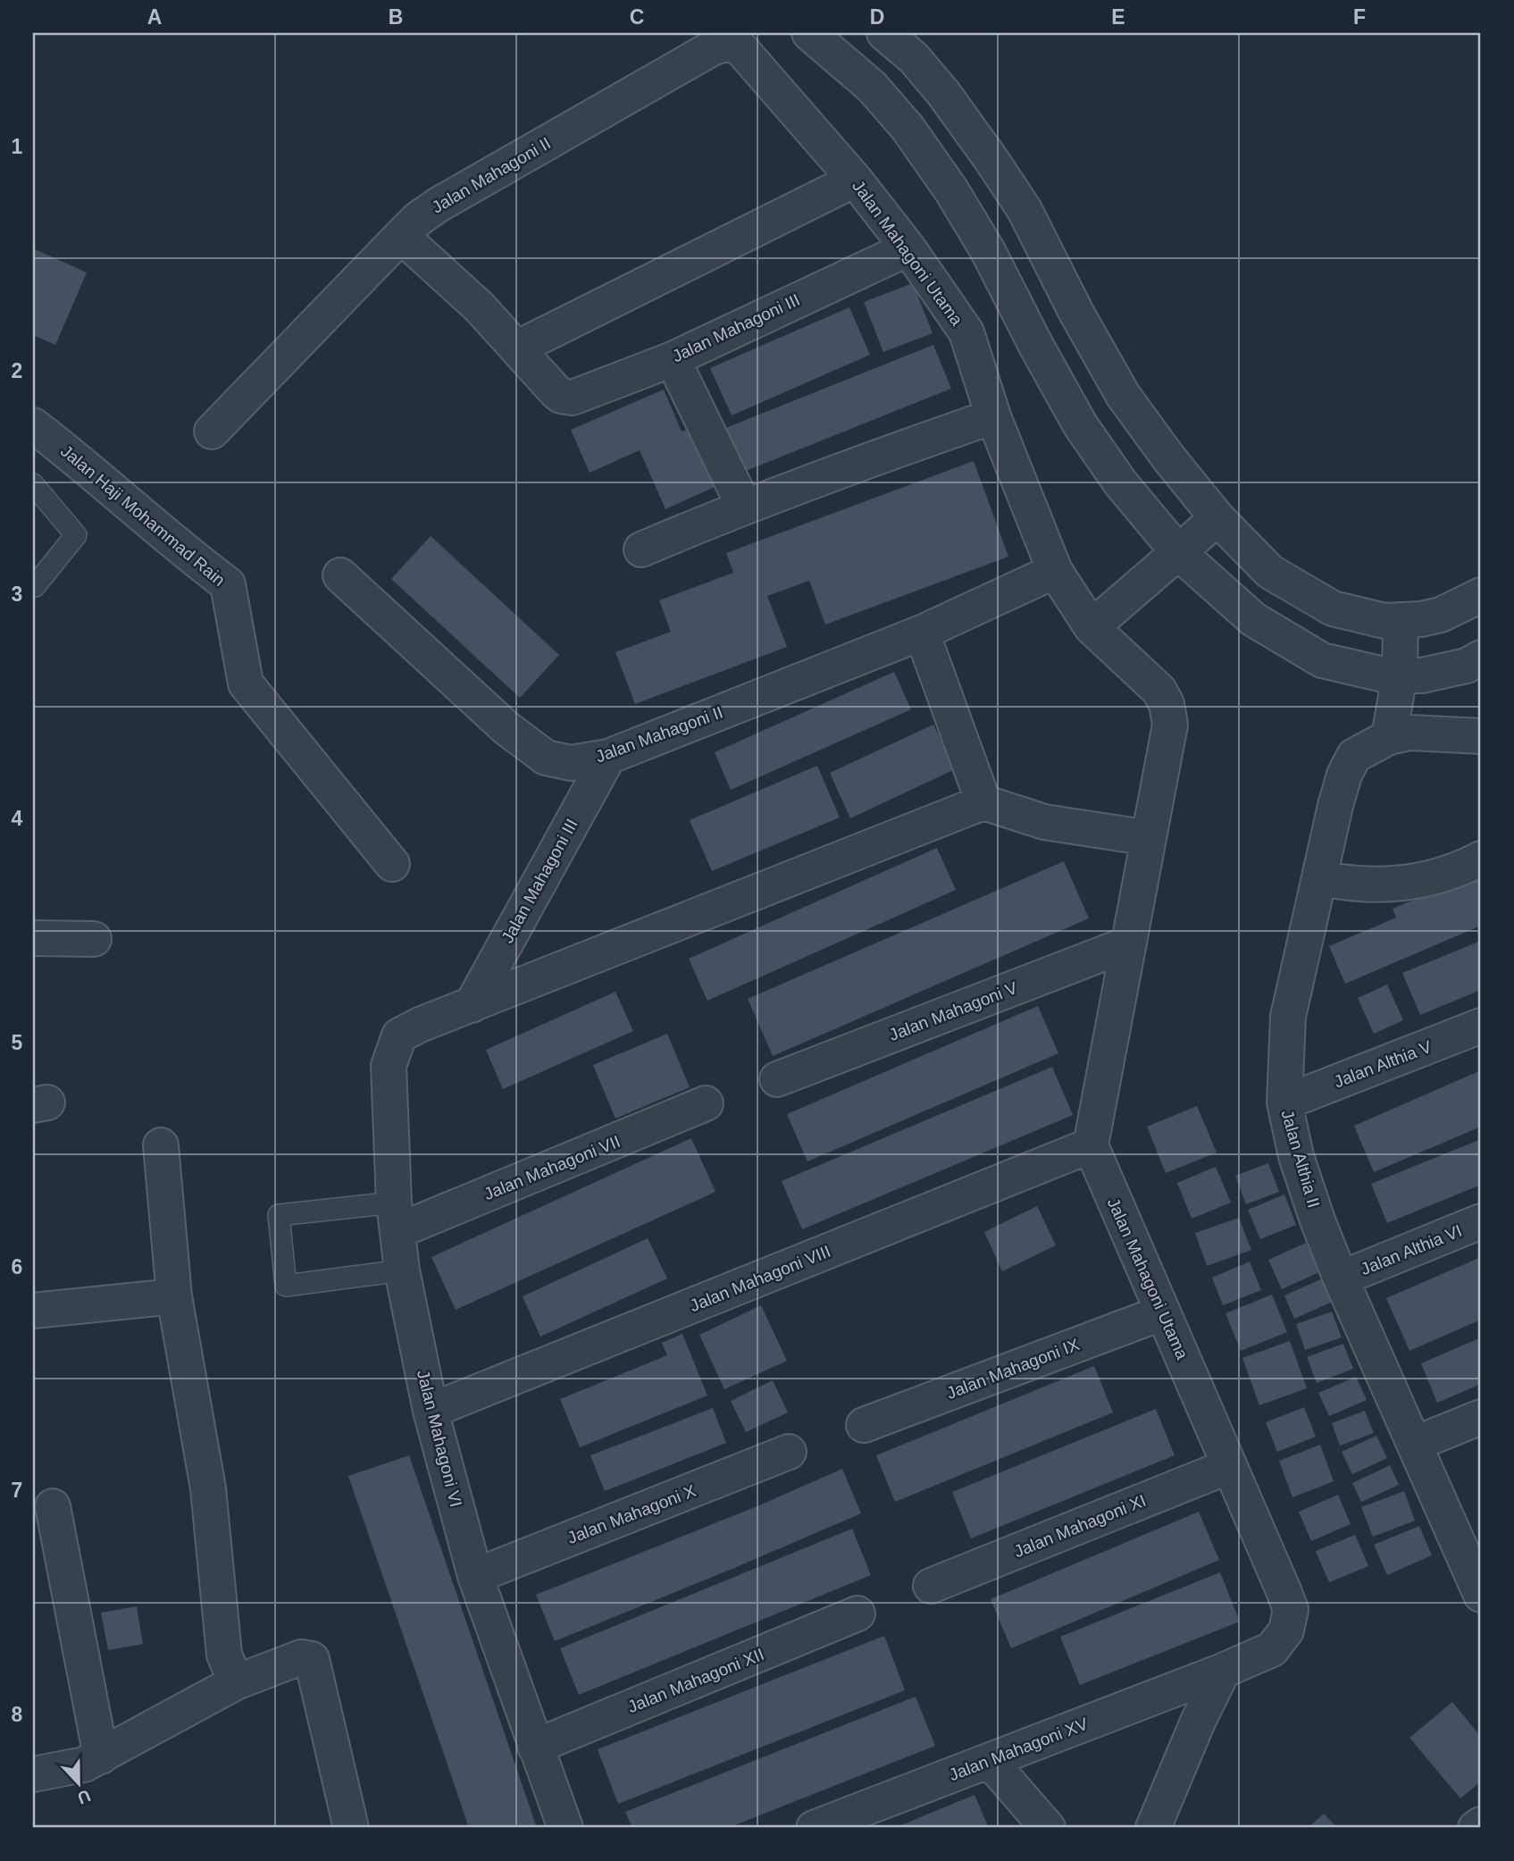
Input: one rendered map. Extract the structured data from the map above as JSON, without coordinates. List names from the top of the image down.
{
  "streets": {
    "street": [
      "Jalan Mahagoni II",
      "Jalan Mahagoni Utama",
      "Jalan Mahagoni III",
      "Jalan Haji Mohammad Rain",
      "Jalan Mahagoni V",
      "Jalan Althia V",
      "Jalan Althia II",
      "Jalan Mahagoni VII",
      "Jalan Althia VI",
      "Jalan Mahagoni VIII",
      "Jalan Mahagoni IX",
      "Jalan Mahagoni VI",
      "Jalan Mahagoni X",
      "Jalan Mahagoni XI",
      "Jalan Mahagoni XII",
      "Jalan Mahagoni XV"
    ]
  },
  "crossings": [
    ["Jalan Mahagoni II", "Jalan Mahagoni Utama"],
    ["Jalan Mahagoni II", "Jalan Mahagoni III"],
    ["Jalan Mahagoni Utama", "Jalan Mahagoni III"],
    ["Jalan Mahagoni Utama", "Jalan Mahagoni V"],
    ["Jalan Mahagoni Utama", "Jalan Mahagoni VIII"],
    ["Jalan Mahagoni Utama", "Jalan Mahagoni IX"],
    ["Jalan Mahagoni Utama", "Jalan Mahagoni XI"],
    ["Jalan Mahagoni Utama", "Jalan Mahagoni XV"],
    ["Jalan Mahagoni III", "Jalan Mahagoni VI"],
    ["Jalan Althia V", "Jalan Althia II"],
    ["Jalan Althia II", "Jalan Althia VI"],
    ["Jalan Mahagoni VII", "Jalan Mahagoni VI"],
    ["Jalan Mahagoni VIII", "Jalan Mahagoni VI"],
    ["Jalan Mahagoni VI", "Jalan Mahagoni X"],
    ["Jalan Mahagoni VI", "Jalan Mahagoni XII"]
  ],
  "north": "bottom",
  "grid": {
    "columns": [
      "A",
      "B",
      "C",
      "D",
      "E",
      "F"
    ],
    "rows": [
      "1",
      "2",
      "3",
      "4",
      "5",
      "6",
      "7",
      "8"
    ]
  }
}
